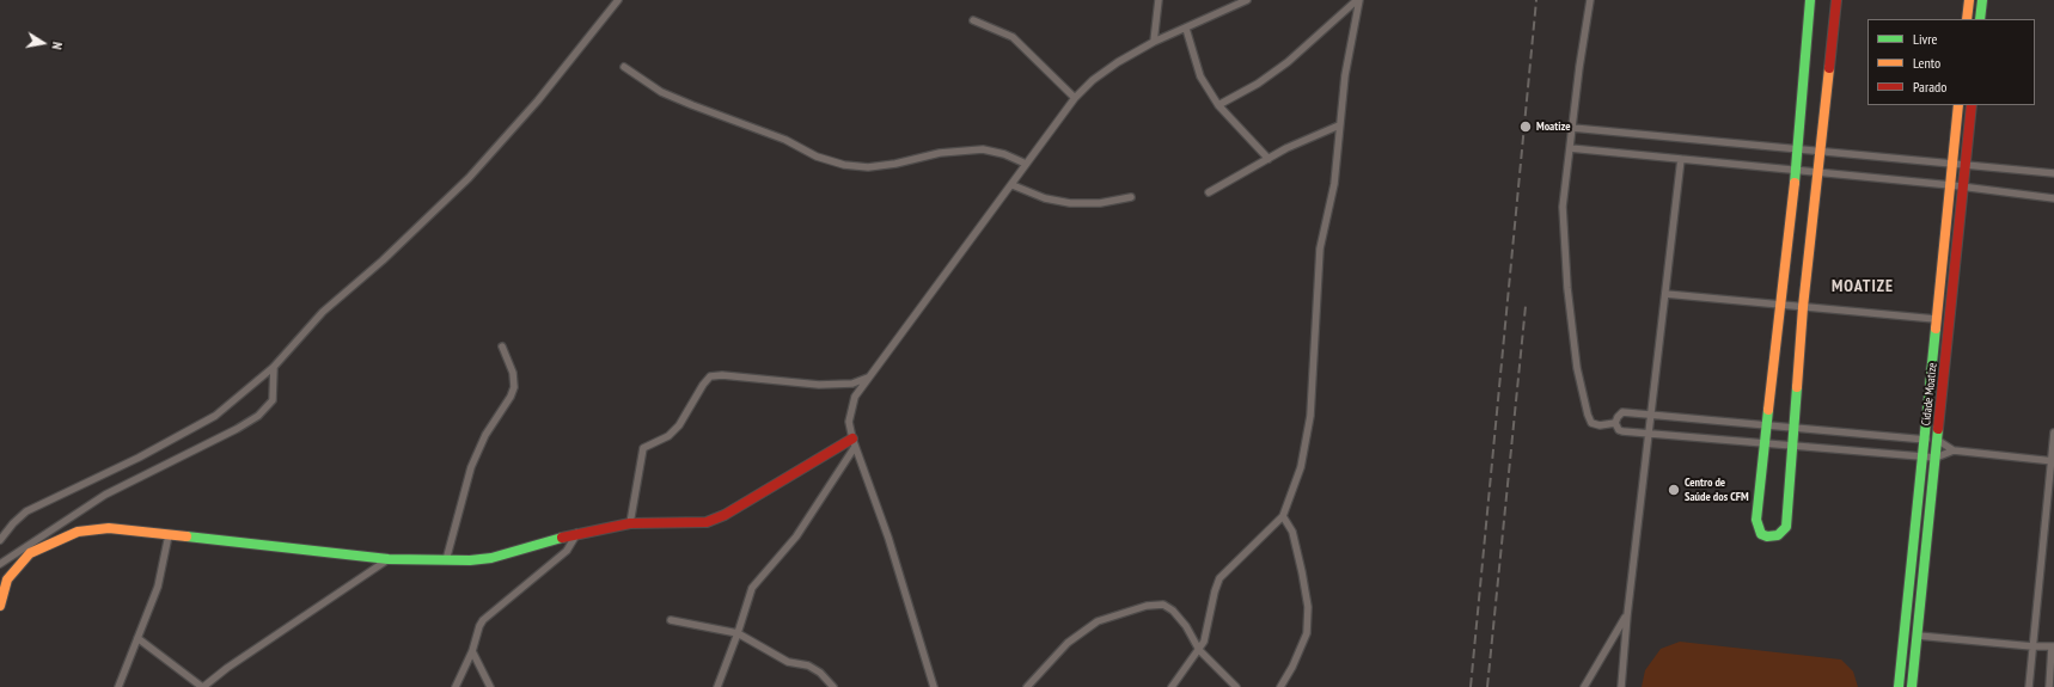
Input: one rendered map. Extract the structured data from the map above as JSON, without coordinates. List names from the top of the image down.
{
  "streets": {
    "main road": ["Cidade Moatize"]
  },
  "districts": ["MOATIZE"],
  "places": ["Moatize", "Centro de Saúde dos CFM"],
  "legend": ["Livre", "Lento", "Parado"],
  "north": "right"
}
